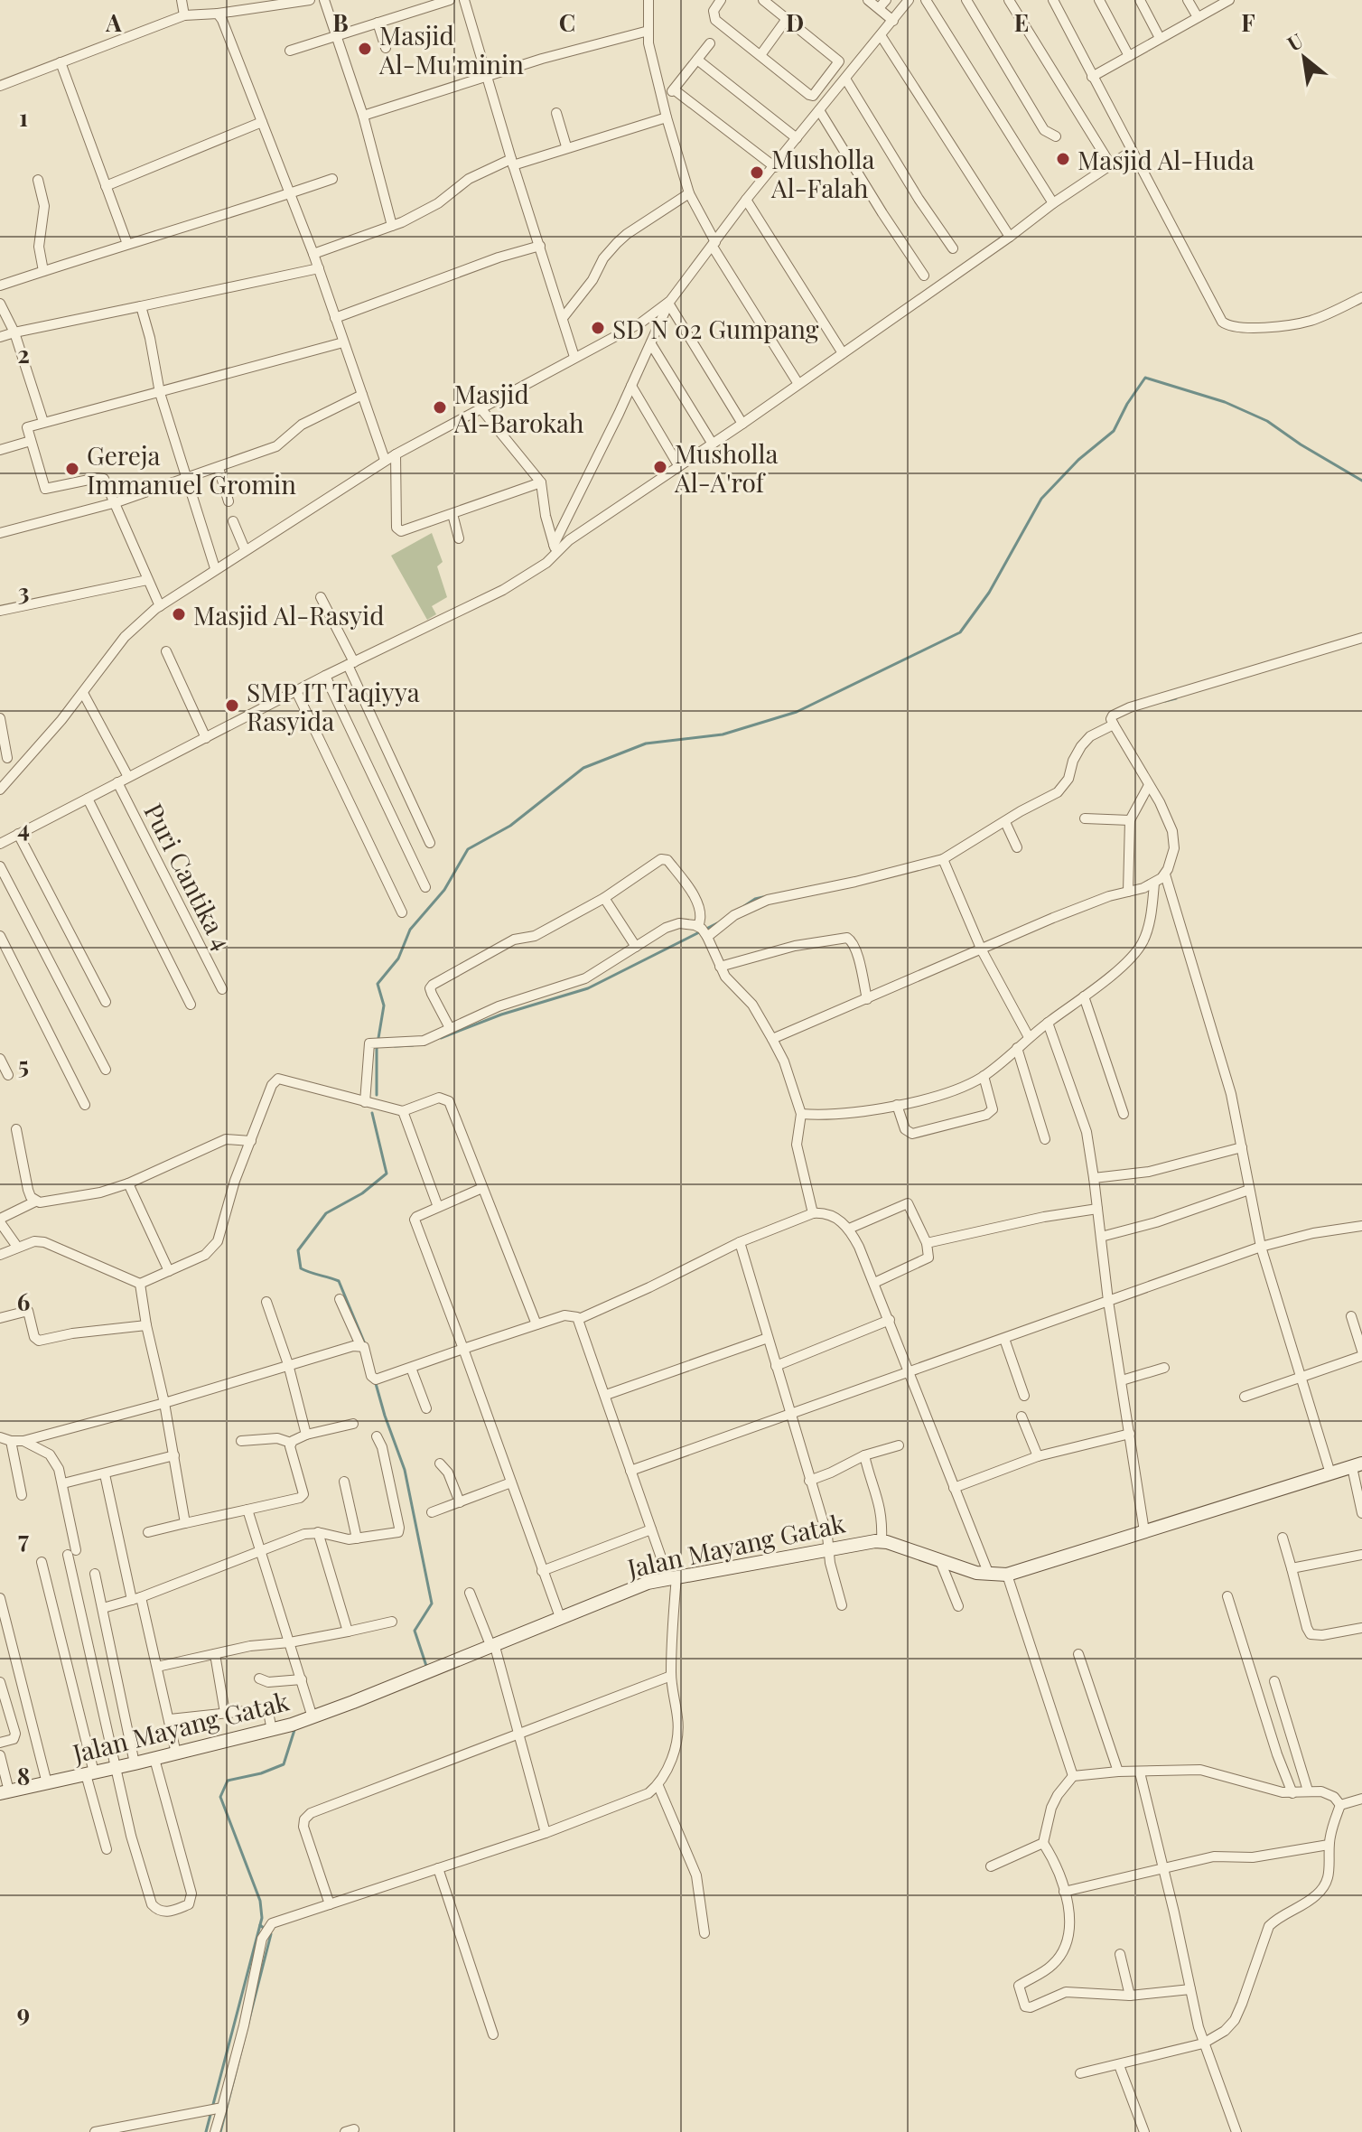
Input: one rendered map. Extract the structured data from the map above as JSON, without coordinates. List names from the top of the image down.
{
  "streets": {
    "street": ["Puri Cantika 4", "Jalan Mayang Gatak"]
  },
  "places": [
    "Masjid Al-Mu'minin",
    "Masjid Al-Huda",
    "Musholla Al-Falah",
    "SD N 02 Gumpang",
    "Masjid Al-Barokah",
    "Musholla Al-A'rof",
    "Gereja Immanuel Gromin",
    "Masjid Al-Rasyid",
    "SMP IT Taqiyya Rasyida"
  ],
  "north": "top left",
  "grid": {
    "columns": [
      "A",
      "B",
      "C",
      "D",
      "E",
      "F"
    ],
    "rows": [
      "1",
      "2",
      "3",
      "4",
      "5",
      "6",
      "7",
      "8",
      "9"
    ]
  }
}
